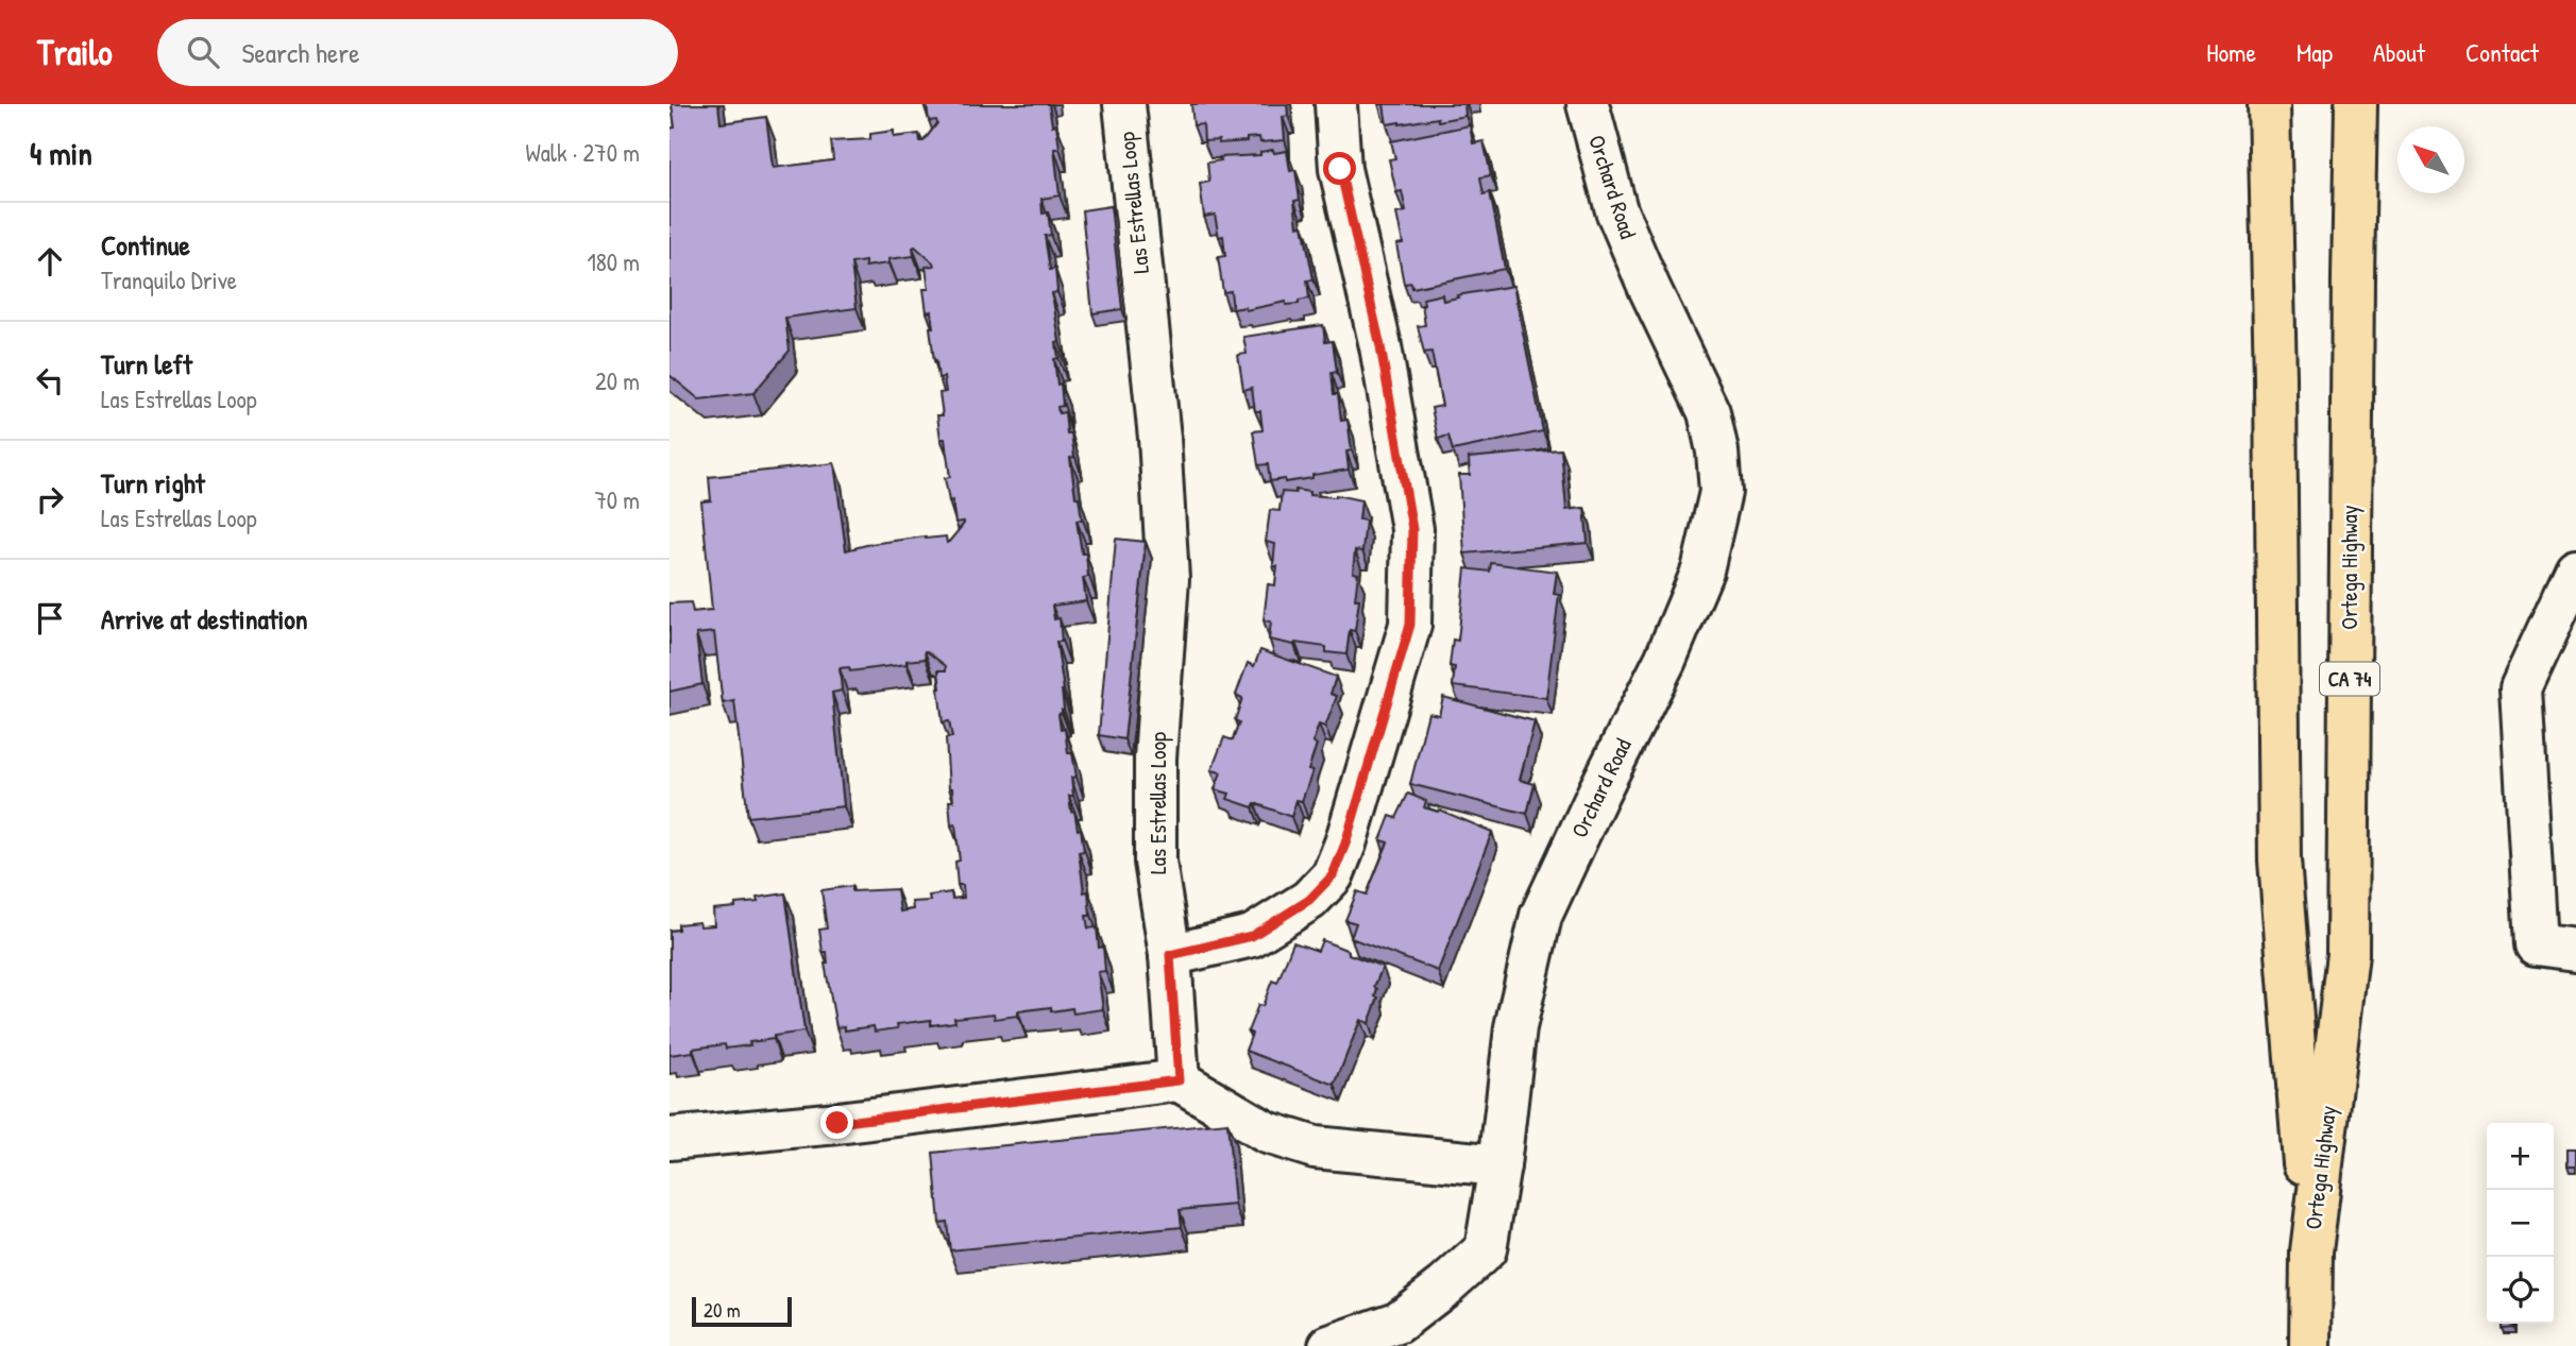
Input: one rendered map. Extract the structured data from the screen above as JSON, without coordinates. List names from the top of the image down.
{
  "streets": {
    "main road": ["Ortega Highway", "CA 74"],
    "street": ["Orchard Road", "Las Estrellas Loop"]
  },
  "scale_bar": "20 m",
  "north": "top left",
  "page": {
    "header": "Trailo",
    "search": "Search here",
    "nav": [
      "Home",
      "Map",
      "About",
      "Contact"
    ],
    "heading": ["4 min", "Walk · 270 m"],
    "list": [
      ["Continue", "Tranquilo Drive", "180 m"],
      ["Turn left", "Las Estrellas Loop", "20 m"],
      ["Turn right", "Las Estrellas Loop", "70 m"],
      "Arrive at destination"
    ],
    "map_buttons": ["+", "−"],
    "scale": "20 m"
  }
}
